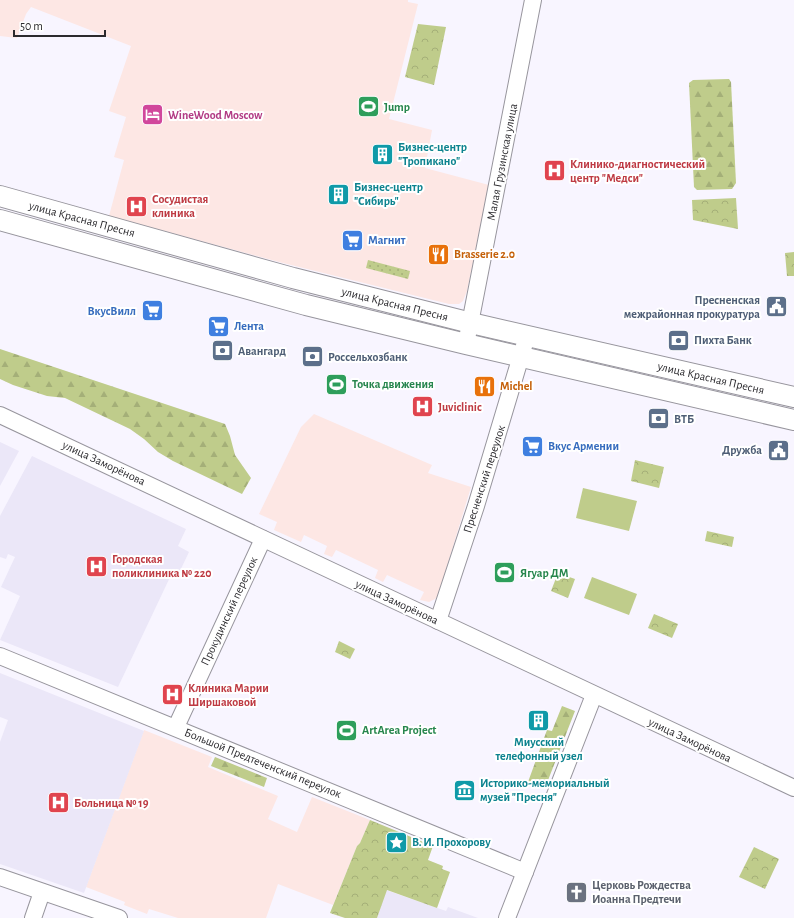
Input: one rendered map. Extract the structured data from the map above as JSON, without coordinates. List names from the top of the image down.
{
  "streets": {
    "main road": ["улица Красная Пресня"],
    "street": [
      "Малая Грузинская улица",
      "улица Заморёнова",
      "Пресненский переулок",
      "Прокудинский переулок",
      "Большой Предтеченский переулок"
    ]
  },
  "crossings": [
    ["Малая Грузинская улица", "улица Красная Пресня"],
    ["улица Красная Пресня", "Пресненский переулок"],
    ["улица Заморёнова", "Пресненский переулок"],
    ["улица Заморёнова", "Прокудинский переулок"],
    ["Прокудинский переулок", "Большой Предтеченский переулок"]
  ],
  "places": {
    "sports": [
      "Jump",
      "Точка движения",
      "Ягуар ДМ",
      "ArtArea Project"
    ],
    "hotel": ["WineWood Moscow"],
    "building": ["Бизнес-центр \"Тропикано\"", "Бизнес-центр \"Сибирь\"", "Миусский телефонный узел"],
    "hospital": [
      "Клинико-диагностический центр \"Медси\"",
      "Сосудистая клиника",
      "Juviclinic",
      "Городская поликлиника № 220",
      "Клиника Марии Ширшаковой",
      "Больница № 19"
    ],
    "supermarket": [
      "Магнит",
      "ВкусВилл",
      "Лента",
      "Вкус Армении"
    ],
    "restaurant": ["Brasserie 2.0", "Michel"],
    "public building": ["Пресненская межрайонная прокуратура", "Дружба"],
    "bank": [
      "Пихта Банк",
      "Авангард",
      "Россельхозбанк",
      "ВТБ"
    ],
    "museum": ["Историко-мемориальный музей \"Пресня\""],
    "place": ["В. И. Прохорову"],
    "church": ["Церковь Рождества Иоанна Предтечи"]
  },
  "scale_bar": "50 m"
}
